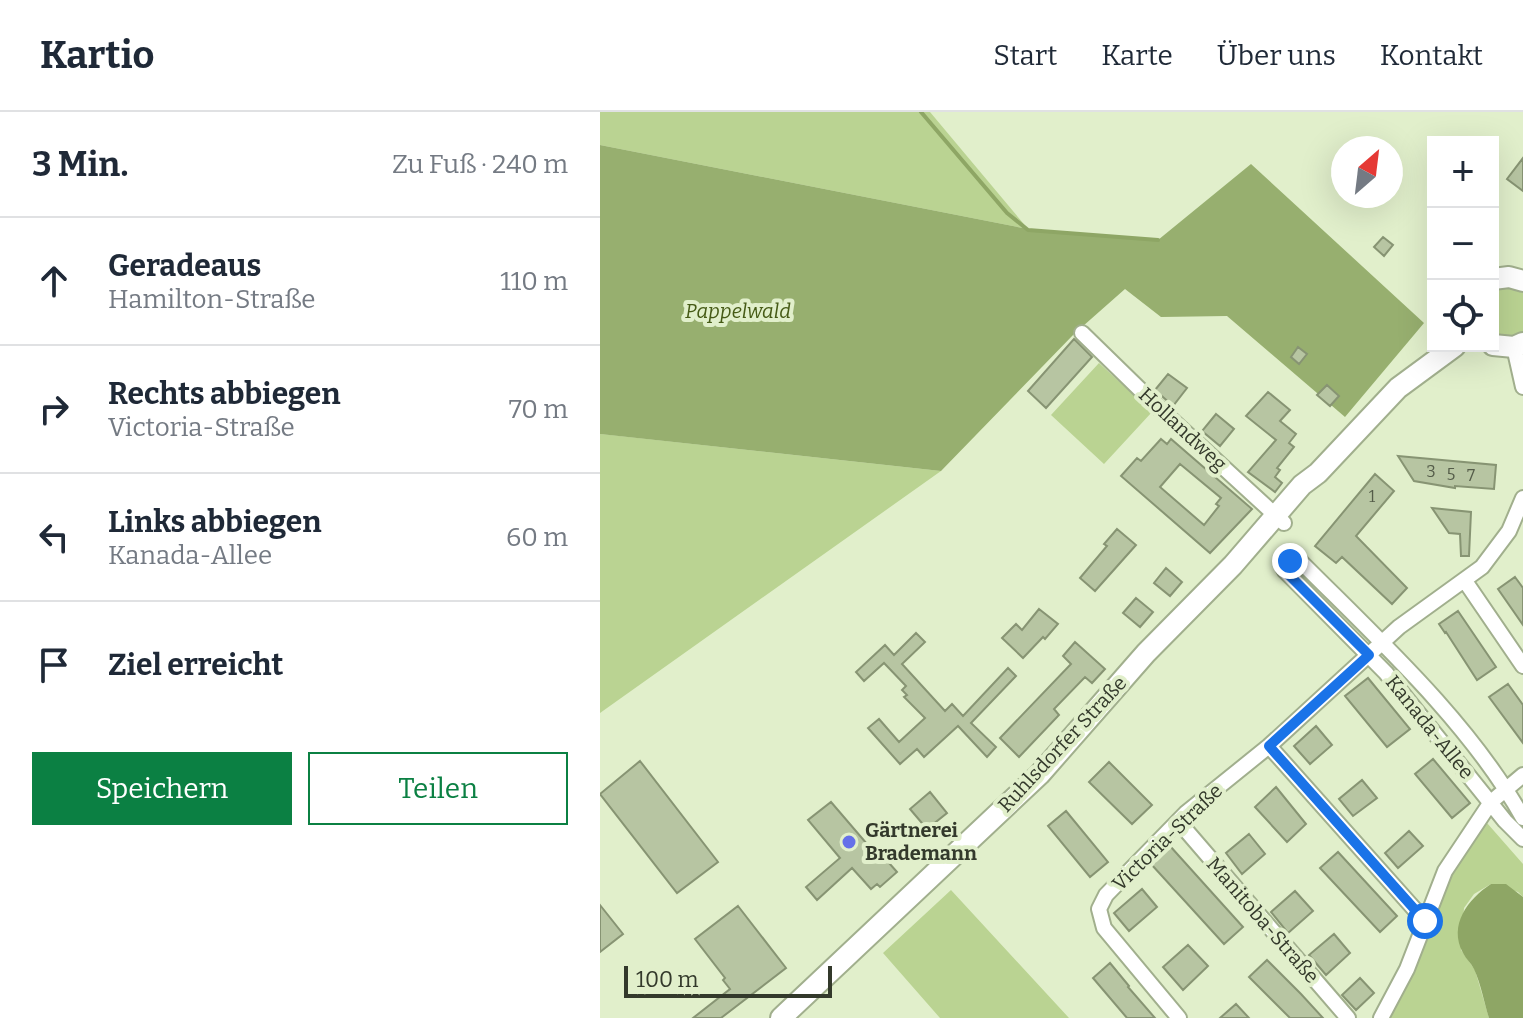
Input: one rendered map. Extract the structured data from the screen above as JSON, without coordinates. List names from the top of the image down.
{
  "streets": {
    "main road": ["Ruhlsdorfer Straße"],
    "street": [
      "Hollandweg",
      "Kanada-Allee",
      "Victoria-Straße",
      "Manitoba-Straße"
    ]
  },
  "crossings": [
    ["Hollandweg", "Ruhlsdorfer Straße"],
    ["Kanada-Allee", "Victoria-Straße"],
    ["Victoria-Straße", "Manitoba-Straße"]
  ],
  "parks": ["Pappelwald"],
  "places": ["Gärtnerei Brademann"],
  "house_numbers": [
    "3",
    "5",
    "7",
    "1"
  ],
  "scale_bar": "100 m",
  "north": "top right",
  "page": {
    "header": "Kartio",
    "nav": [
      "Start",
      "Karte",
      "Über uns",
      "Kontakt"
    ],
    "heading": ["3 Min.", "Zu Fuß · 240 m"],
    "map_buttons": ["+", "−"],
    "list": [
      ["Geradeaus", "Hamilton-Straße", "110 m"],
      ["Rechts abbiegen", "Victoria-Straße", "70 m"],
      ["Links abbiegen", "Kanada-Allee", "60 m"],
      "Ziel erreicht"
    ],
    "buttons": ["Speichern", "Teilen"],
    "scale": "100 m"
  }
}
